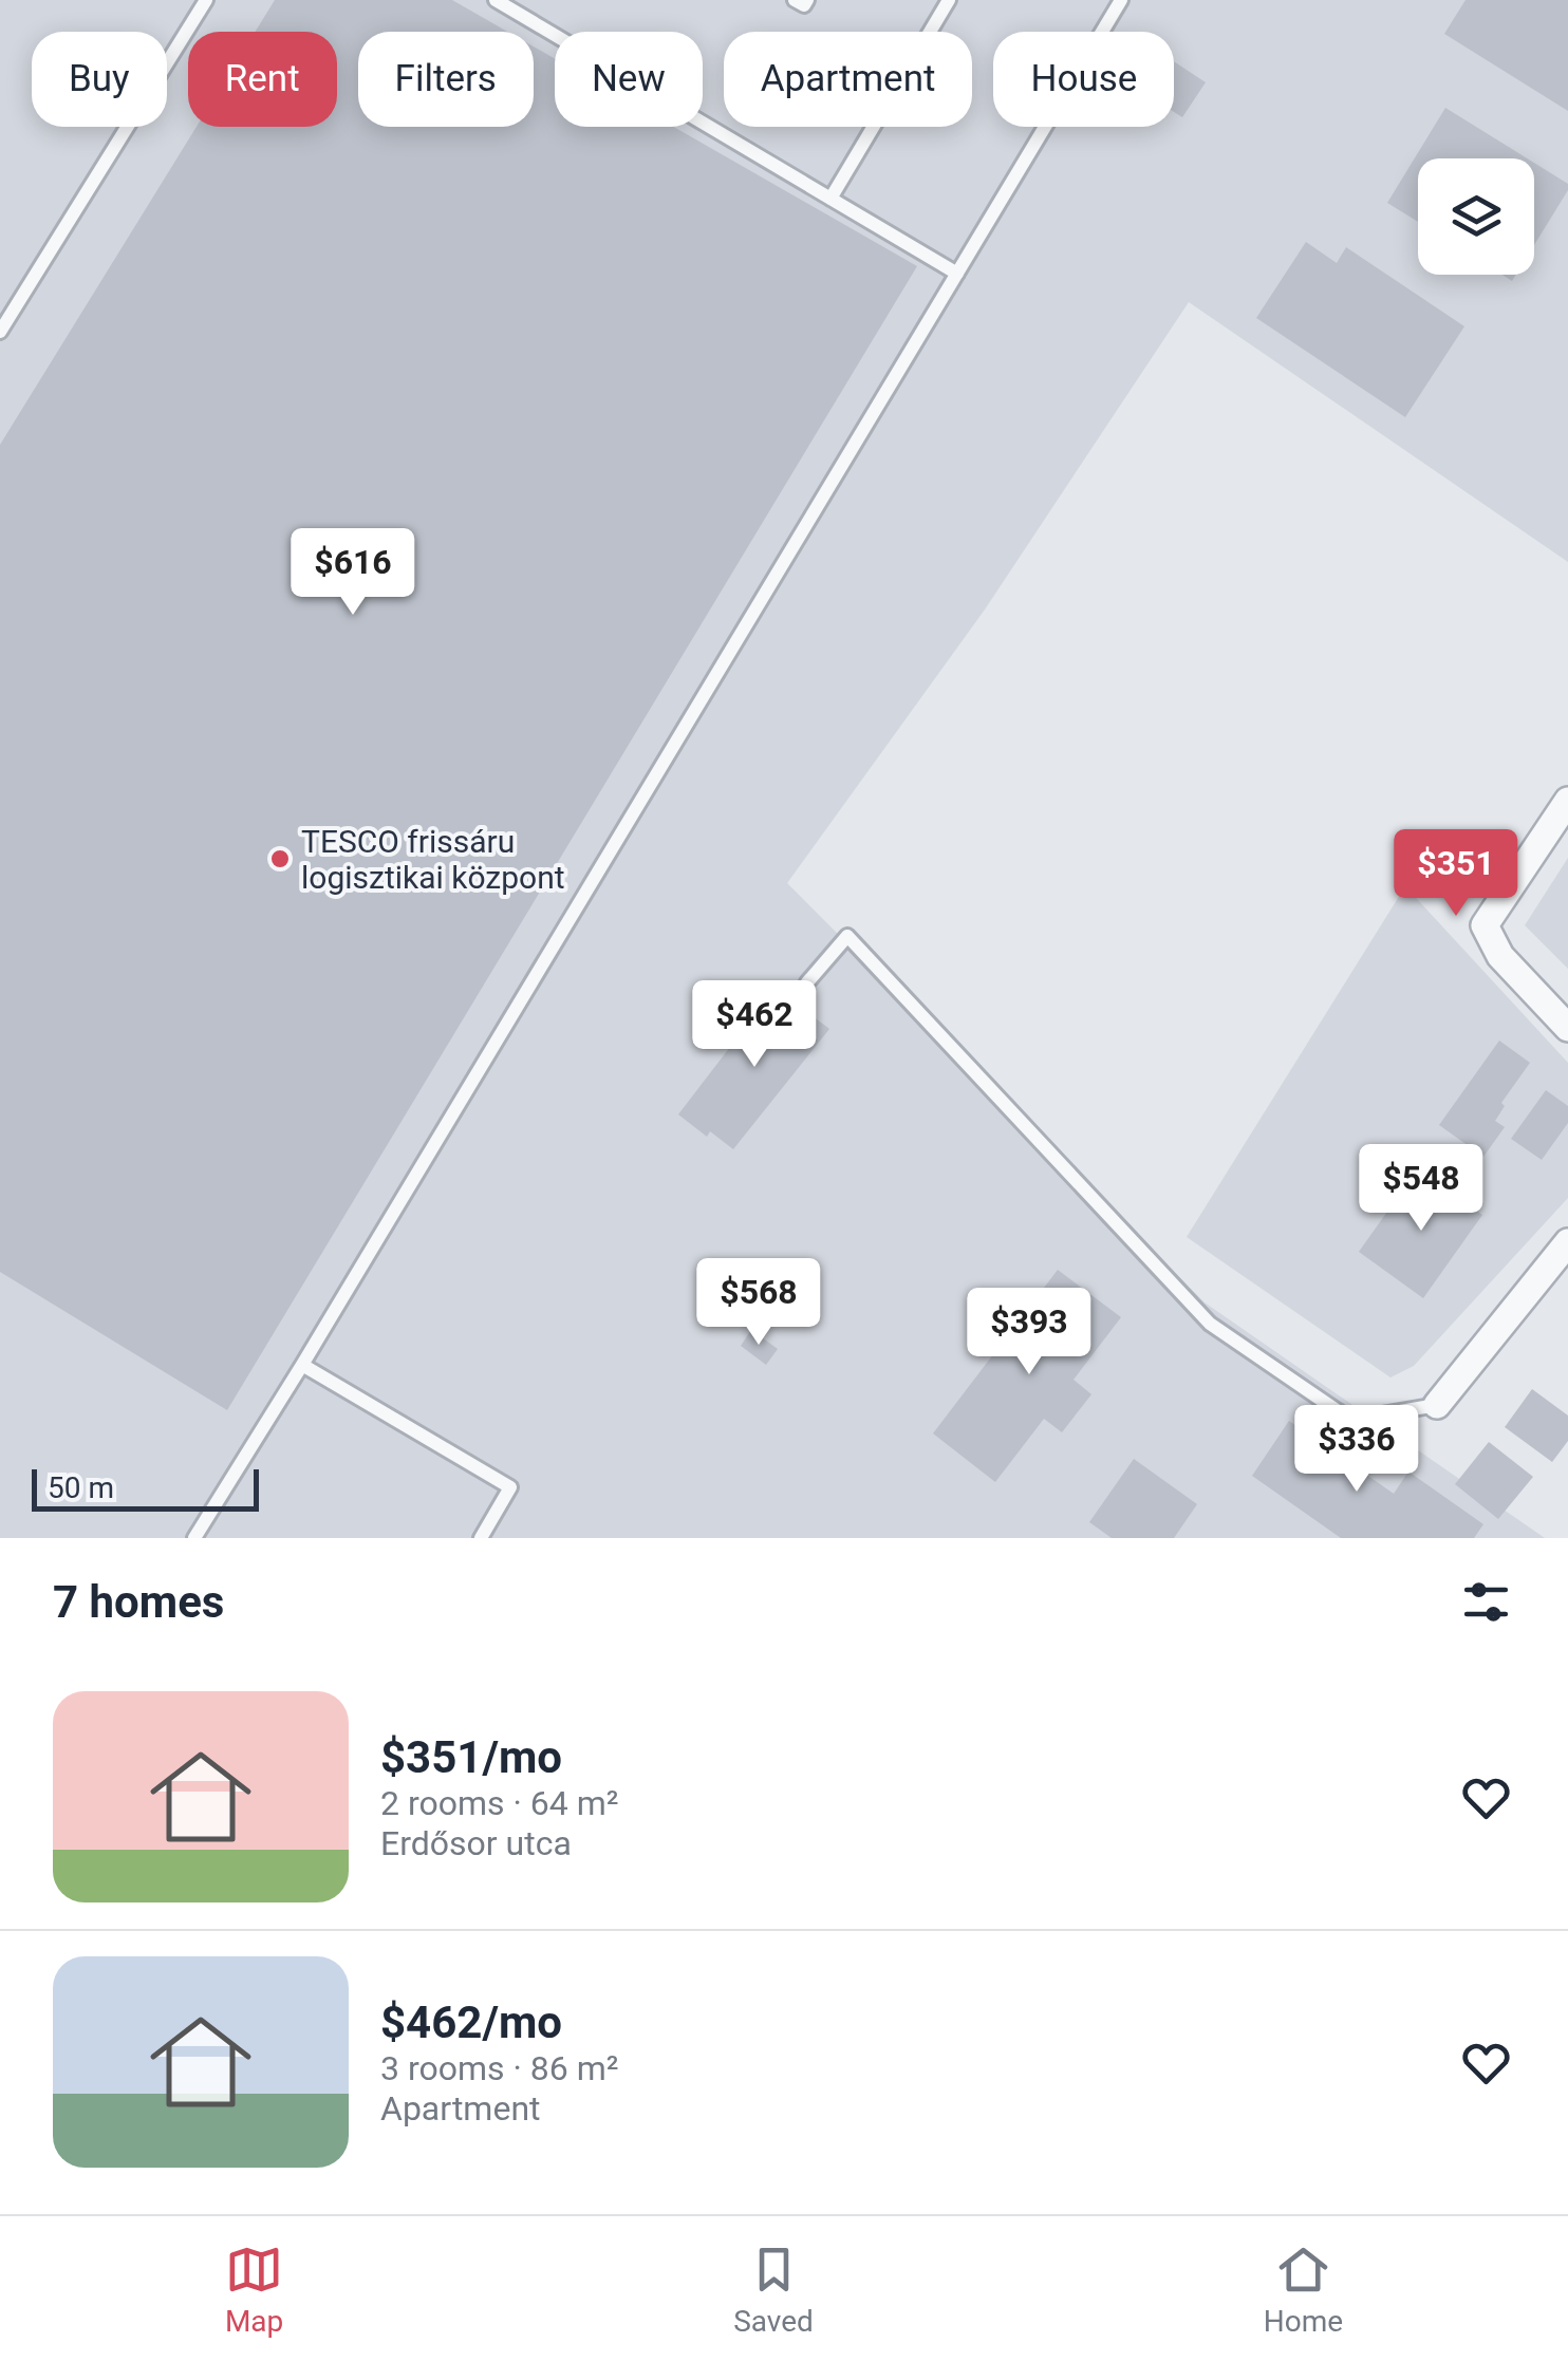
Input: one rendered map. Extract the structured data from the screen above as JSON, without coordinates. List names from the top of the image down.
{
  "places": ["TESCO frissáru logisztikai központ"],
  "scale_bar": "50 m",
  "page": {
    "chip": [
      "Buy",
      "Rent",
      "Filters",
      "New",
      "Apartment",
      "House"
    ],
    "price": [
      "$616",
      "$351",
      "$462",
      "$548",
      "$568",
      "$393",
      "$336"
    ],
    "scale": "50 m",
    "heading": "7 homes",
    "list": [
      {
        "name": "$351/mo",
        "note": "2 rooms · 64 m² · Erdősor utca"
      },
      {
        "name": "$462/mo",
        "note": "3 rooms · 86 m² · Apartment"
      }
    ],
    "tabs": ["Map", "Saved", "Home"]
  }
}
